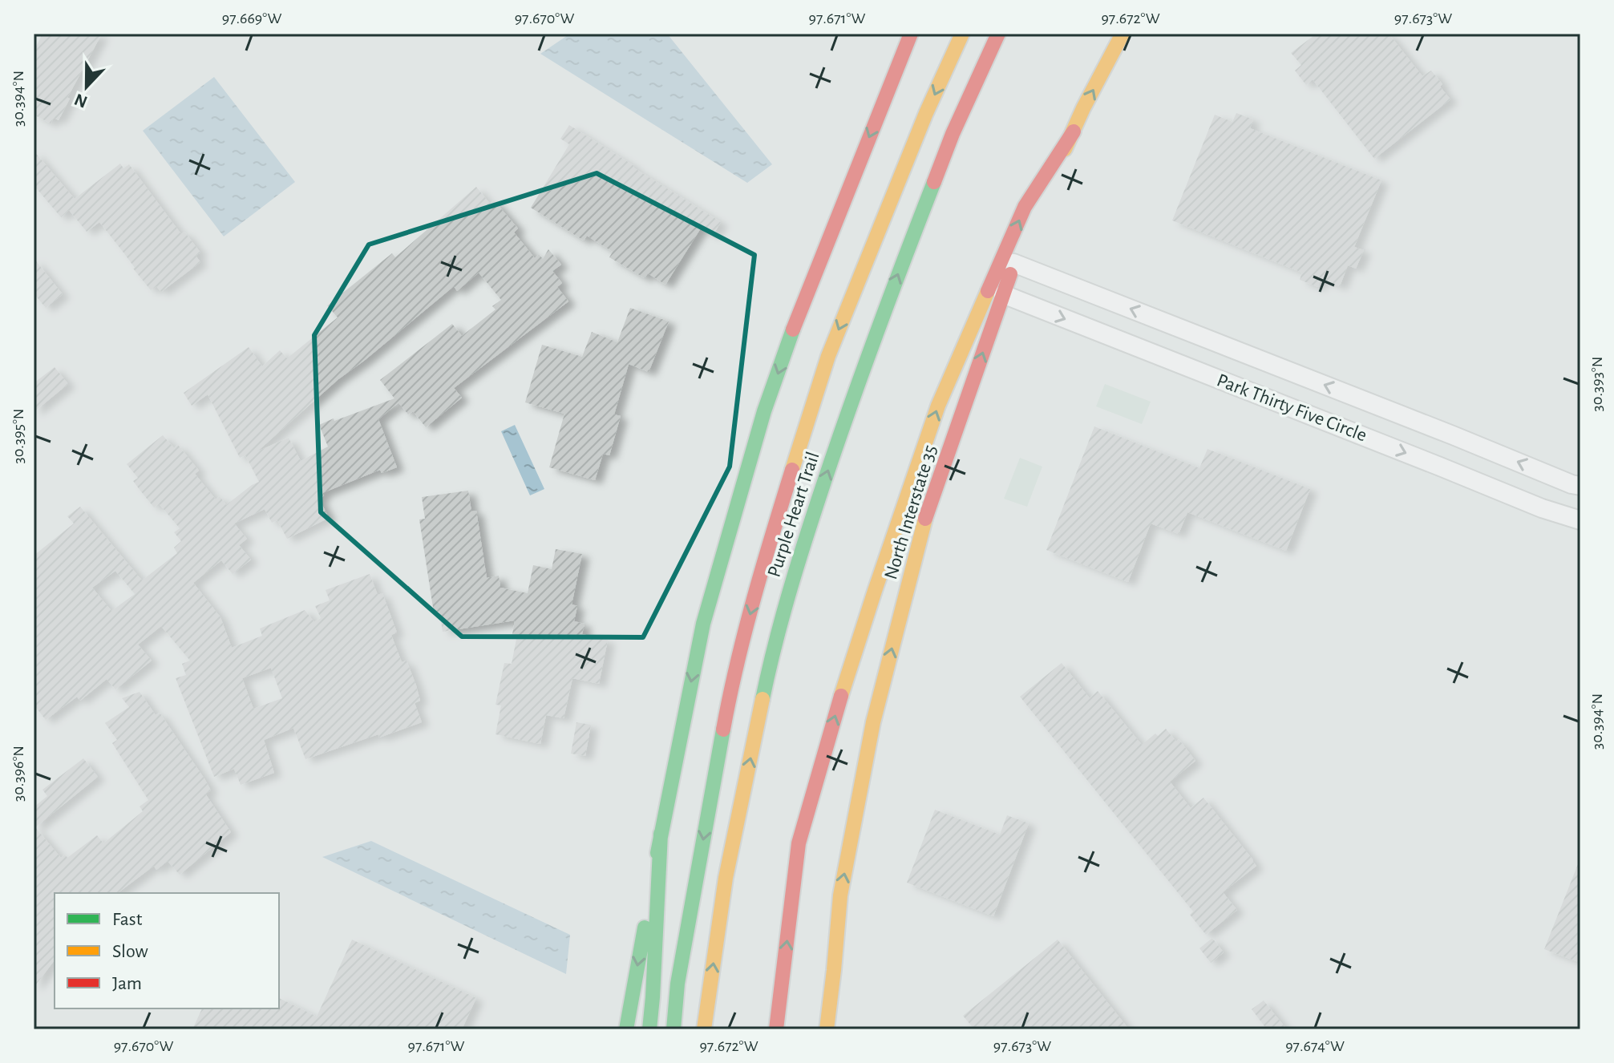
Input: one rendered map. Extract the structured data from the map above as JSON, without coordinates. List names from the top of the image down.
{
  "streets": {
    "main road": ["North Interstate 35", "Purple Heart Trail"],
    "street": ["Park Thirty Five Circle"]
  },
  "crossings": [
    ["Park Thirty Five Circle", "North Interstate 35"]
  ],
  "legend": ["Fast", "Slow", "Jam"],
  "north": "bottom",
  "coordinates": [
    "97.669°W",
    "97.670°W",
    "97.671°W",
    "97.672°W",
    "97.673°W",
    "30.394°N",
    "30.393°N",
    "30.395°N",
    "30.396°N",
    "97.674°W"
  ]
}
